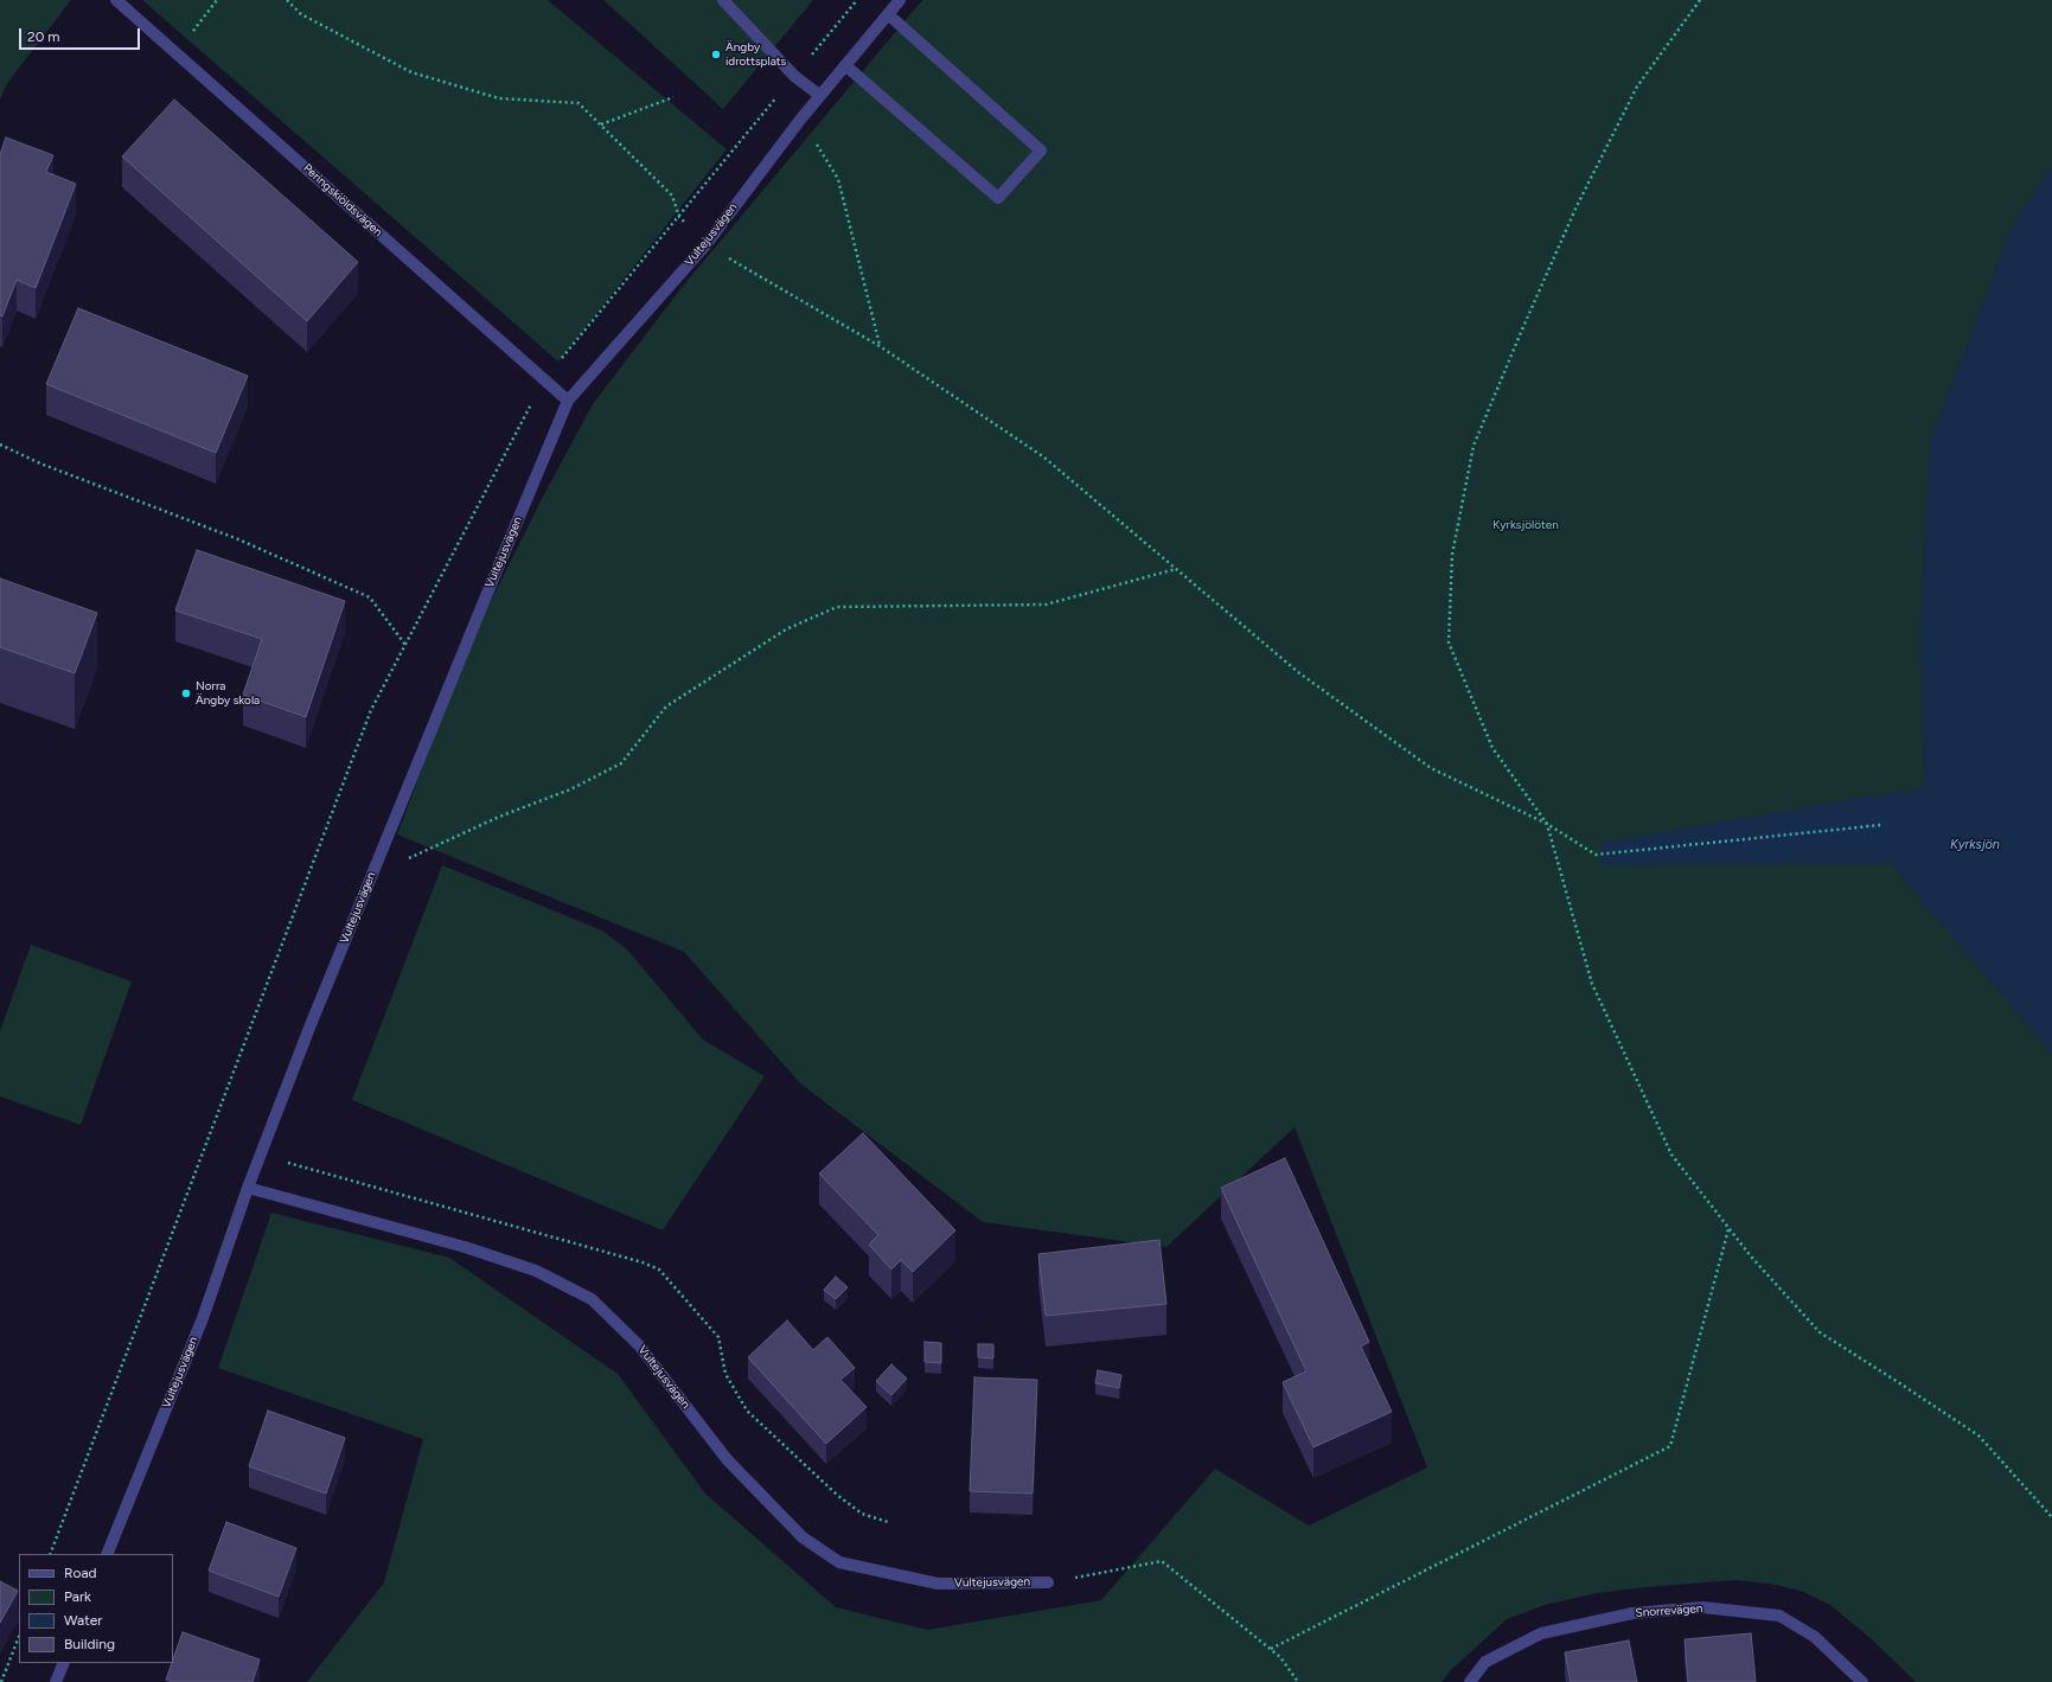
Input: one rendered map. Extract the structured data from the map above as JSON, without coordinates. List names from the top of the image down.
{
  "streets": {
    "street": ["Peringskiöldsvägen", "Vultejusvägen", "Snorrevägen"]
  },
  "crossings": [
    ["Peringskiöldsvägen", "Vultejusvägen"]
  ],
  "water": ["Kyrksjön"],
  "parks": ["Kyrksjölöten"],
  "places": ["Ängby idrottsplats", "Norra Ängby skola"],
  "legend": [
    "Road",
    "Park",
    "Water",
    "Building"
  ],
  "scale_bar": "20 m"
}
